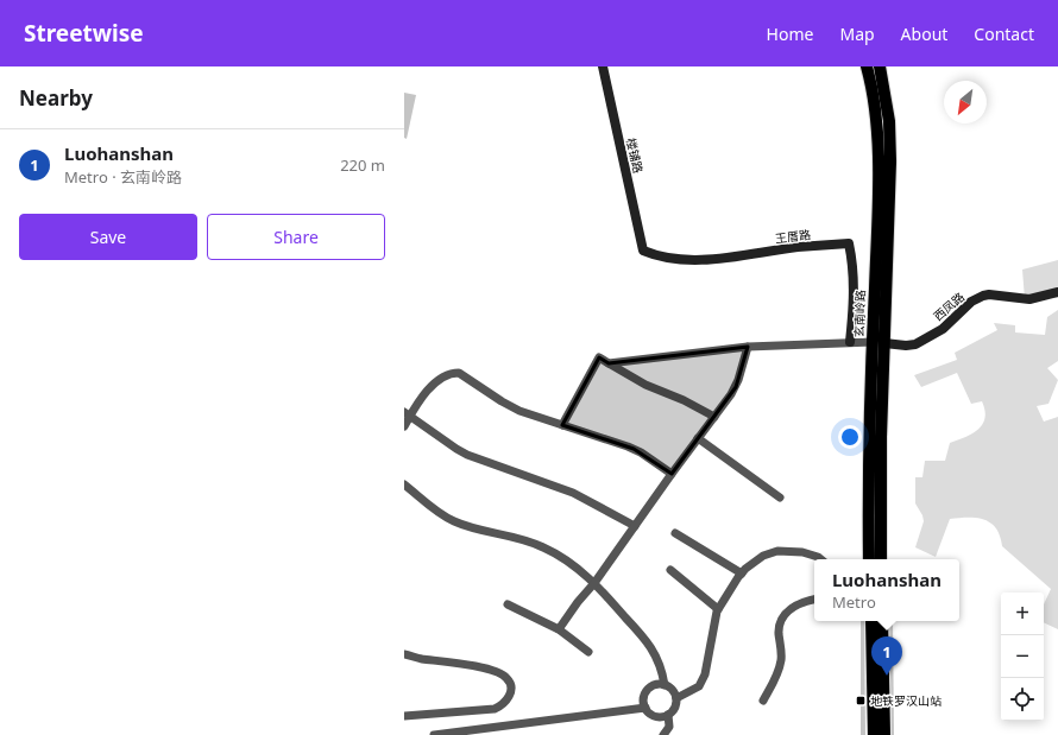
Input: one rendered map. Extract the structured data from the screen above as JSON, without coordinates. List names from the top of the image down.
{
  "streets": {
    "main road": ["玄南岭路"],
    "street": ["楼铺路", "王厝路", "西凤路"]
  },
  "crossings": [
    ["楼铺路", "王厝路"],
    ["西凤路", "玄南岭路"]
  ],
  "places": {
    "transit": ["地铁罗汉山站"]
  },
  "north": "bottom left",
  "page": {
    "header": "Streetwise",
    "nav": [
      "Home",
      "Map",
      "About",
      "Contact"
    ],
    "heading": "Nearby",
    "list": [
      {
        "mark": "1",
        "name": "Luohanshan",
        "note": "Metro · 玄南岭路",
        "value": "220 m"
      }
    ],
    "buttons": ["Save", "Share"],
    "popup": ["Luohanshan", "Metro"],
    "map_buttons": ["+", "−"],
    "pins": "1"
  }
}
